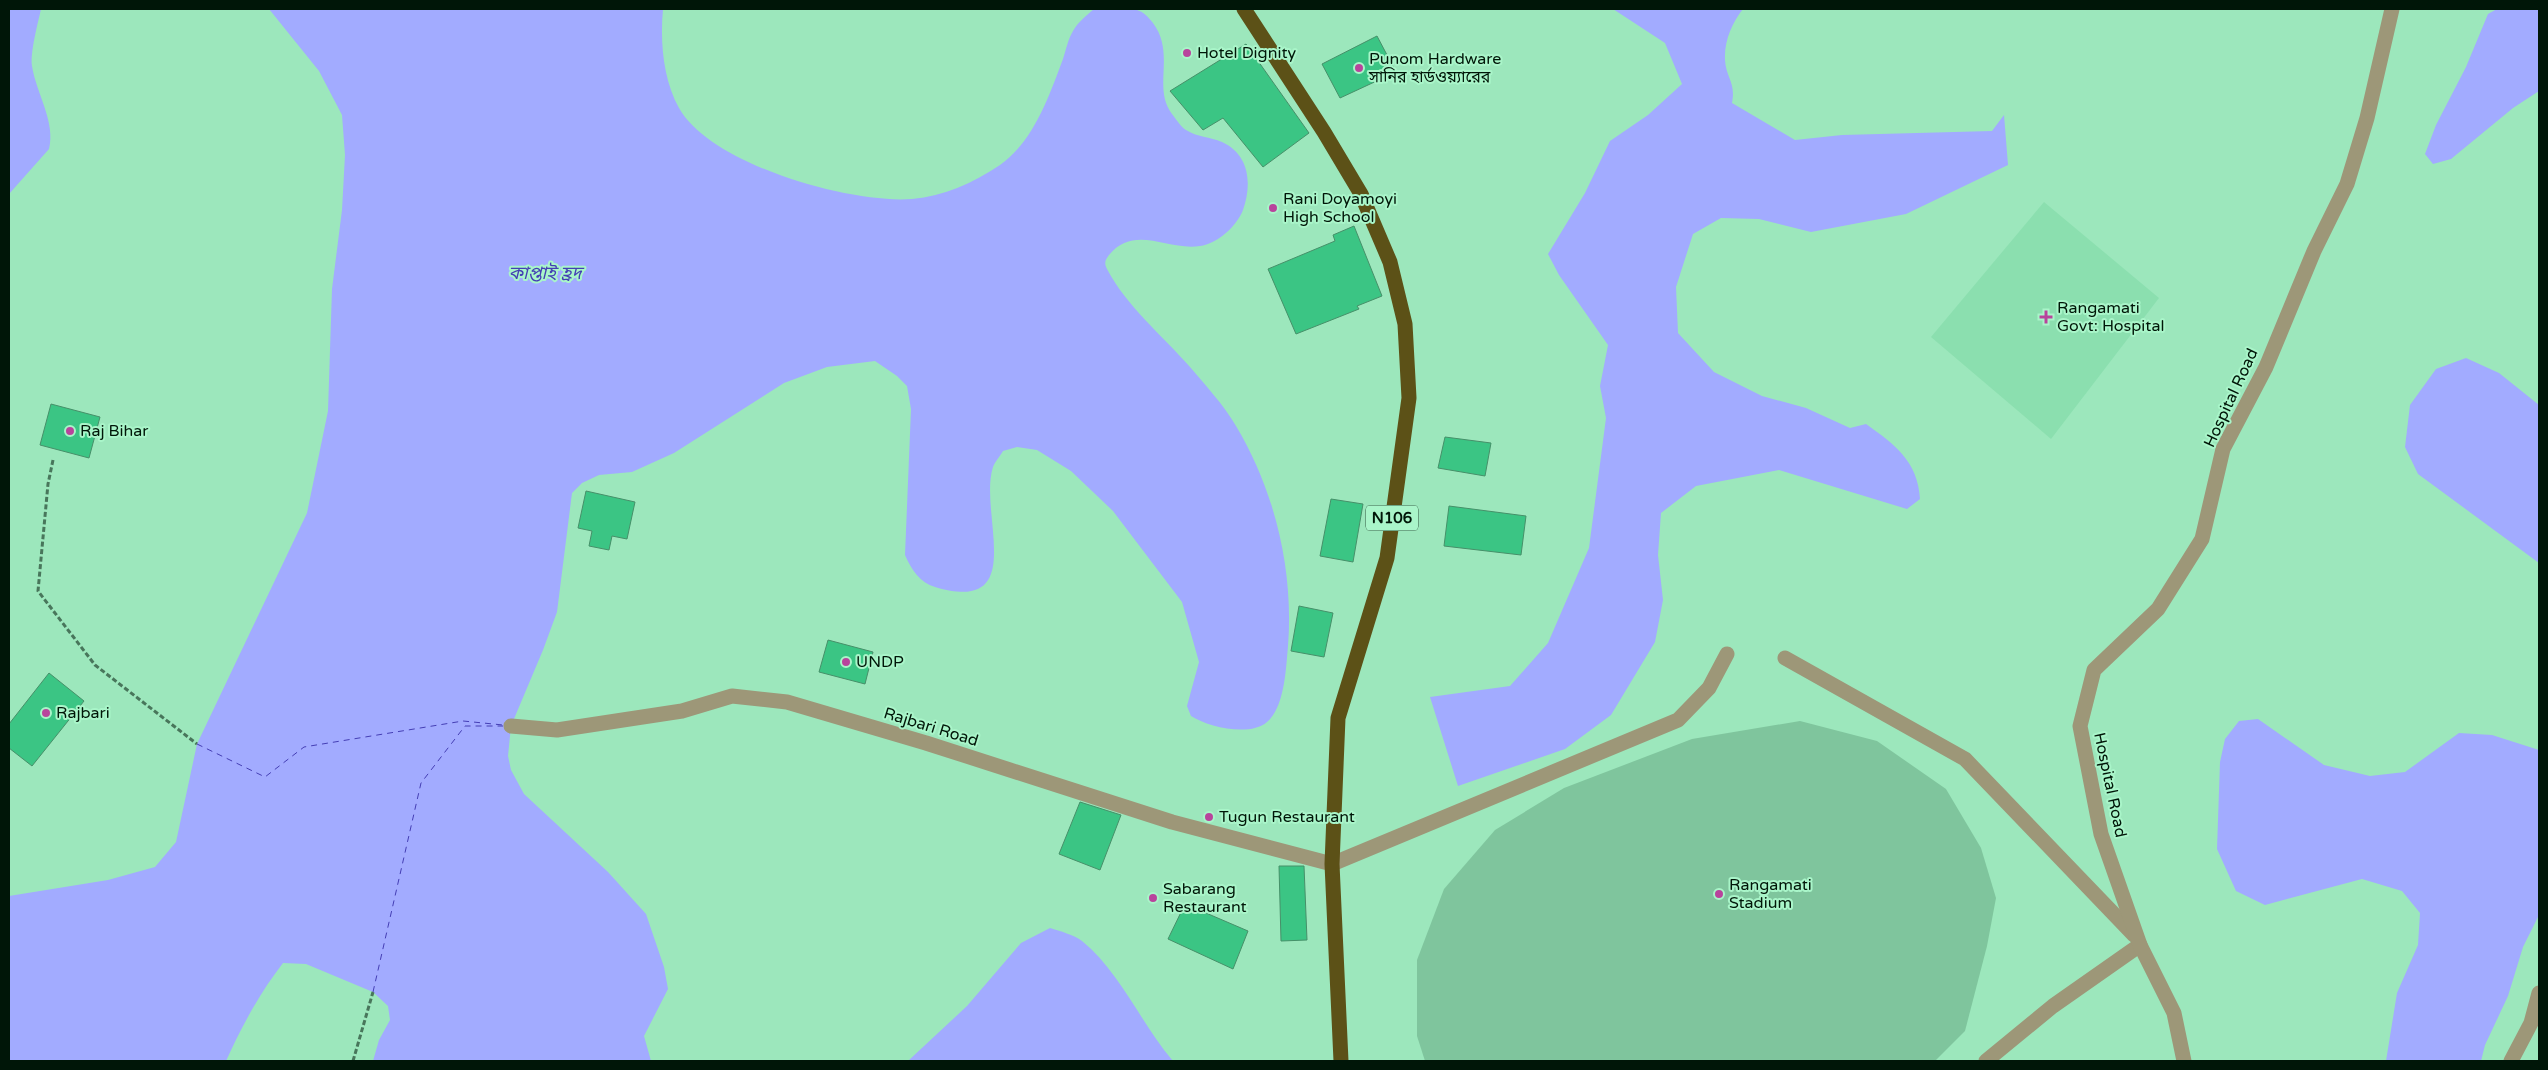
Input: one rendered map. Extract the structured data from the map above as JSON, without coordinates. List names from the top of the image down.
{
  "streets": {
    "highway": ["N106"],
    "street": ["Hospital Road", "Rajbari Road"]
  },
  "crossings": [
    ["N106", "Rajbari Road"]
  ],
  "water": ["কাপ্তাই হ্রদ"],
  "places": {
    "other": [
      "Hotel Dignity",
      "Punom Hardware সানির হার্ডওয়্যারের",
      "Rani Doyamoyi High School",
      "Raj Bihar",
      "UNDP",
      "Rajbari",
      "Tugun Restaurant",
      "Rangamati Stadium",
      "Sabarang Restaurant"
    ],
    "health": ["Rangamati Govt: Hospital"]
  }
}
